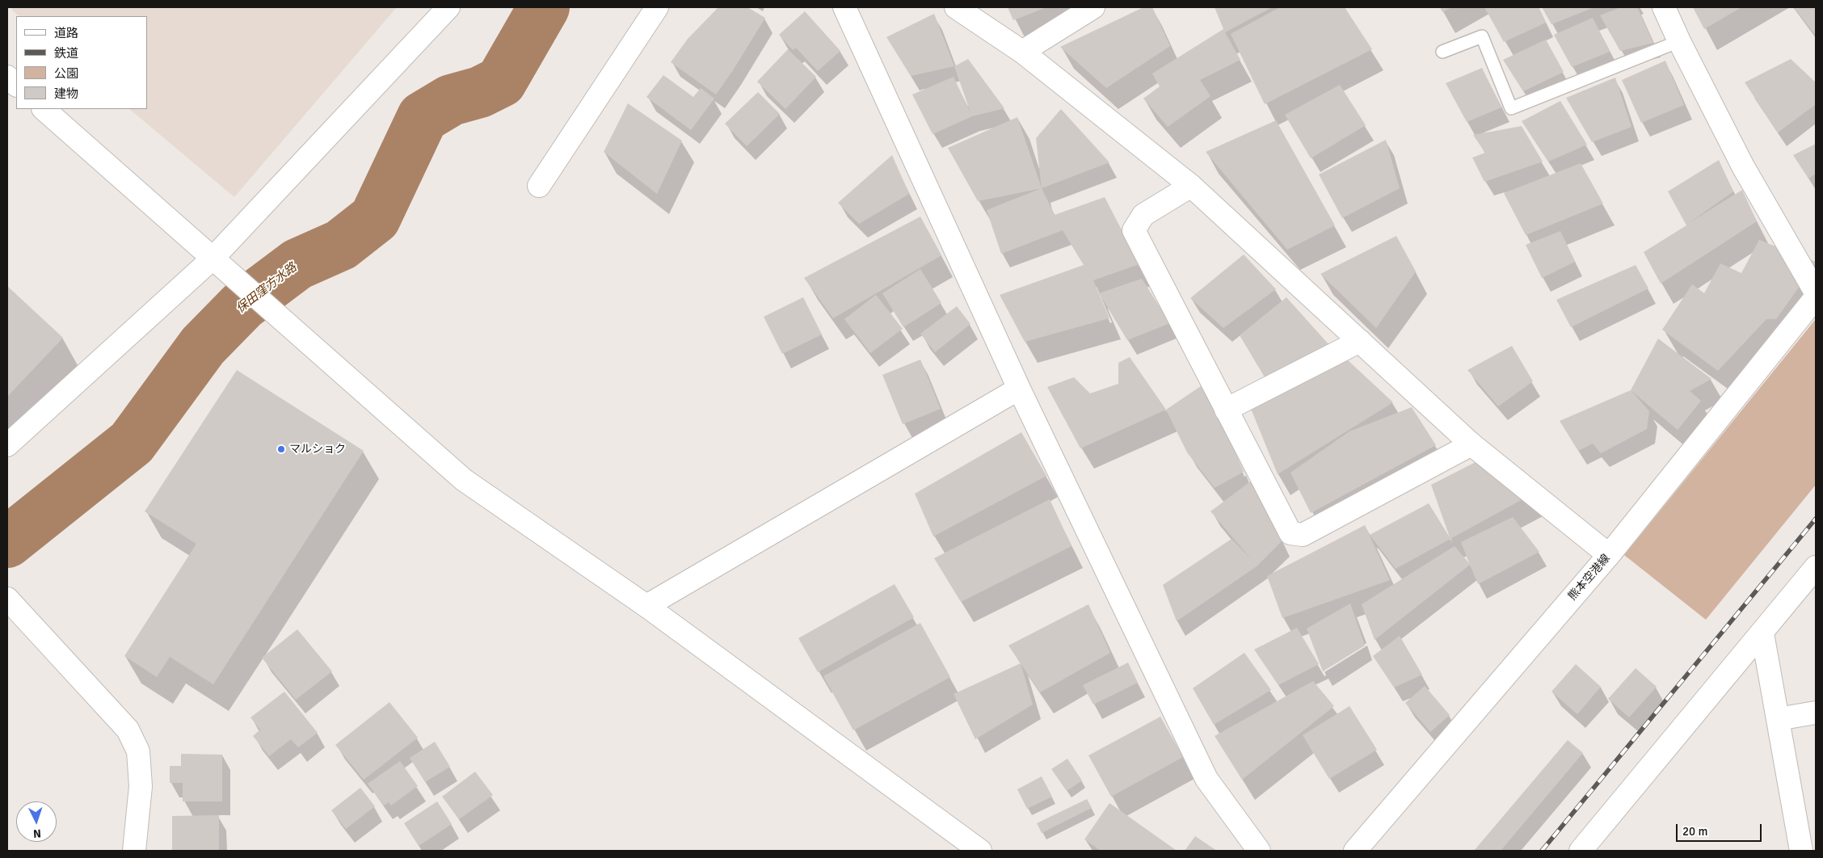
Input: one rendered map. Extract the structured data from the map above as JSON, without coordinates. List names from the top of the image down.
{
  "streets": {
    "street": ["熊本空港線"]
  },
  "water": ["保田窪方水路"],
  "places": ["マルショク"],
  "legend": [
    "道路",
    "鉄道",
    "公園",
    "建物"
  ],
  "scale_bar": "20 m",
  "north": "bottom"
}
